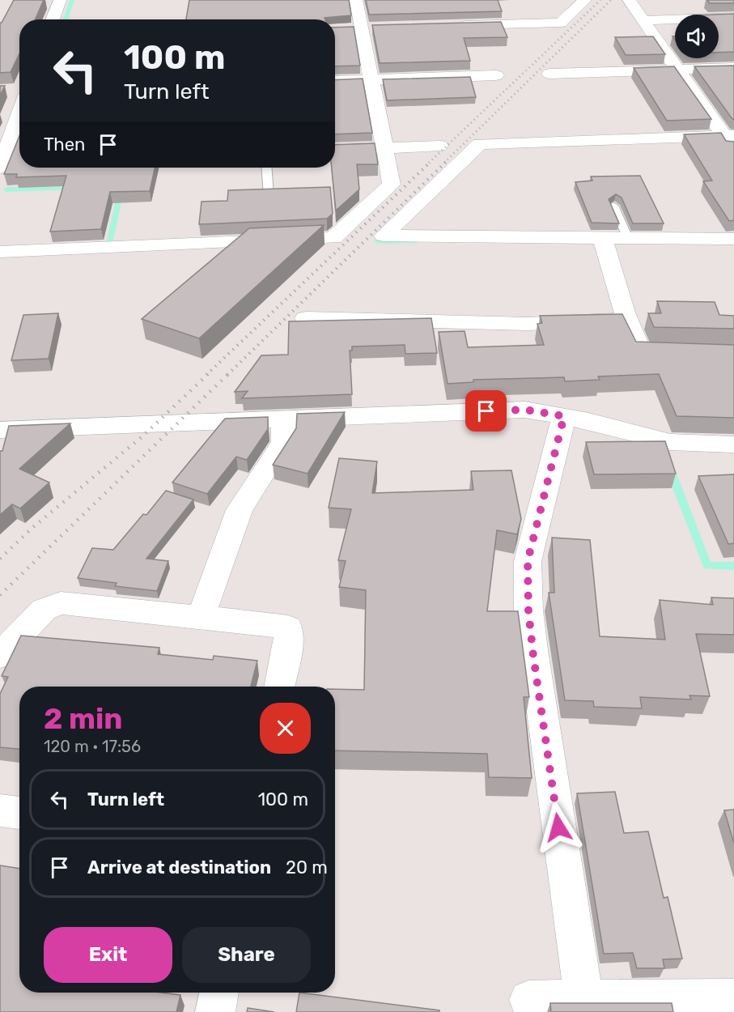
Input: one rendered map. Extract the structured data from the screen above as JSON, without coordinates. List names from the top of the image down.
{
  "page": {
    "turn": ["100 m", "Turn left"],
    "then": "Then",
    "heading": ["2 min", "120 m · 17:56"],
    "list": [
      {
        "name": "Turn left",
        "value": "100 m"
      },
      {
        "name": "Arrive at destination",
        "value": "20 m"
      }
    ],
    "buttons": ["Exit", "Share"]
  }
}
